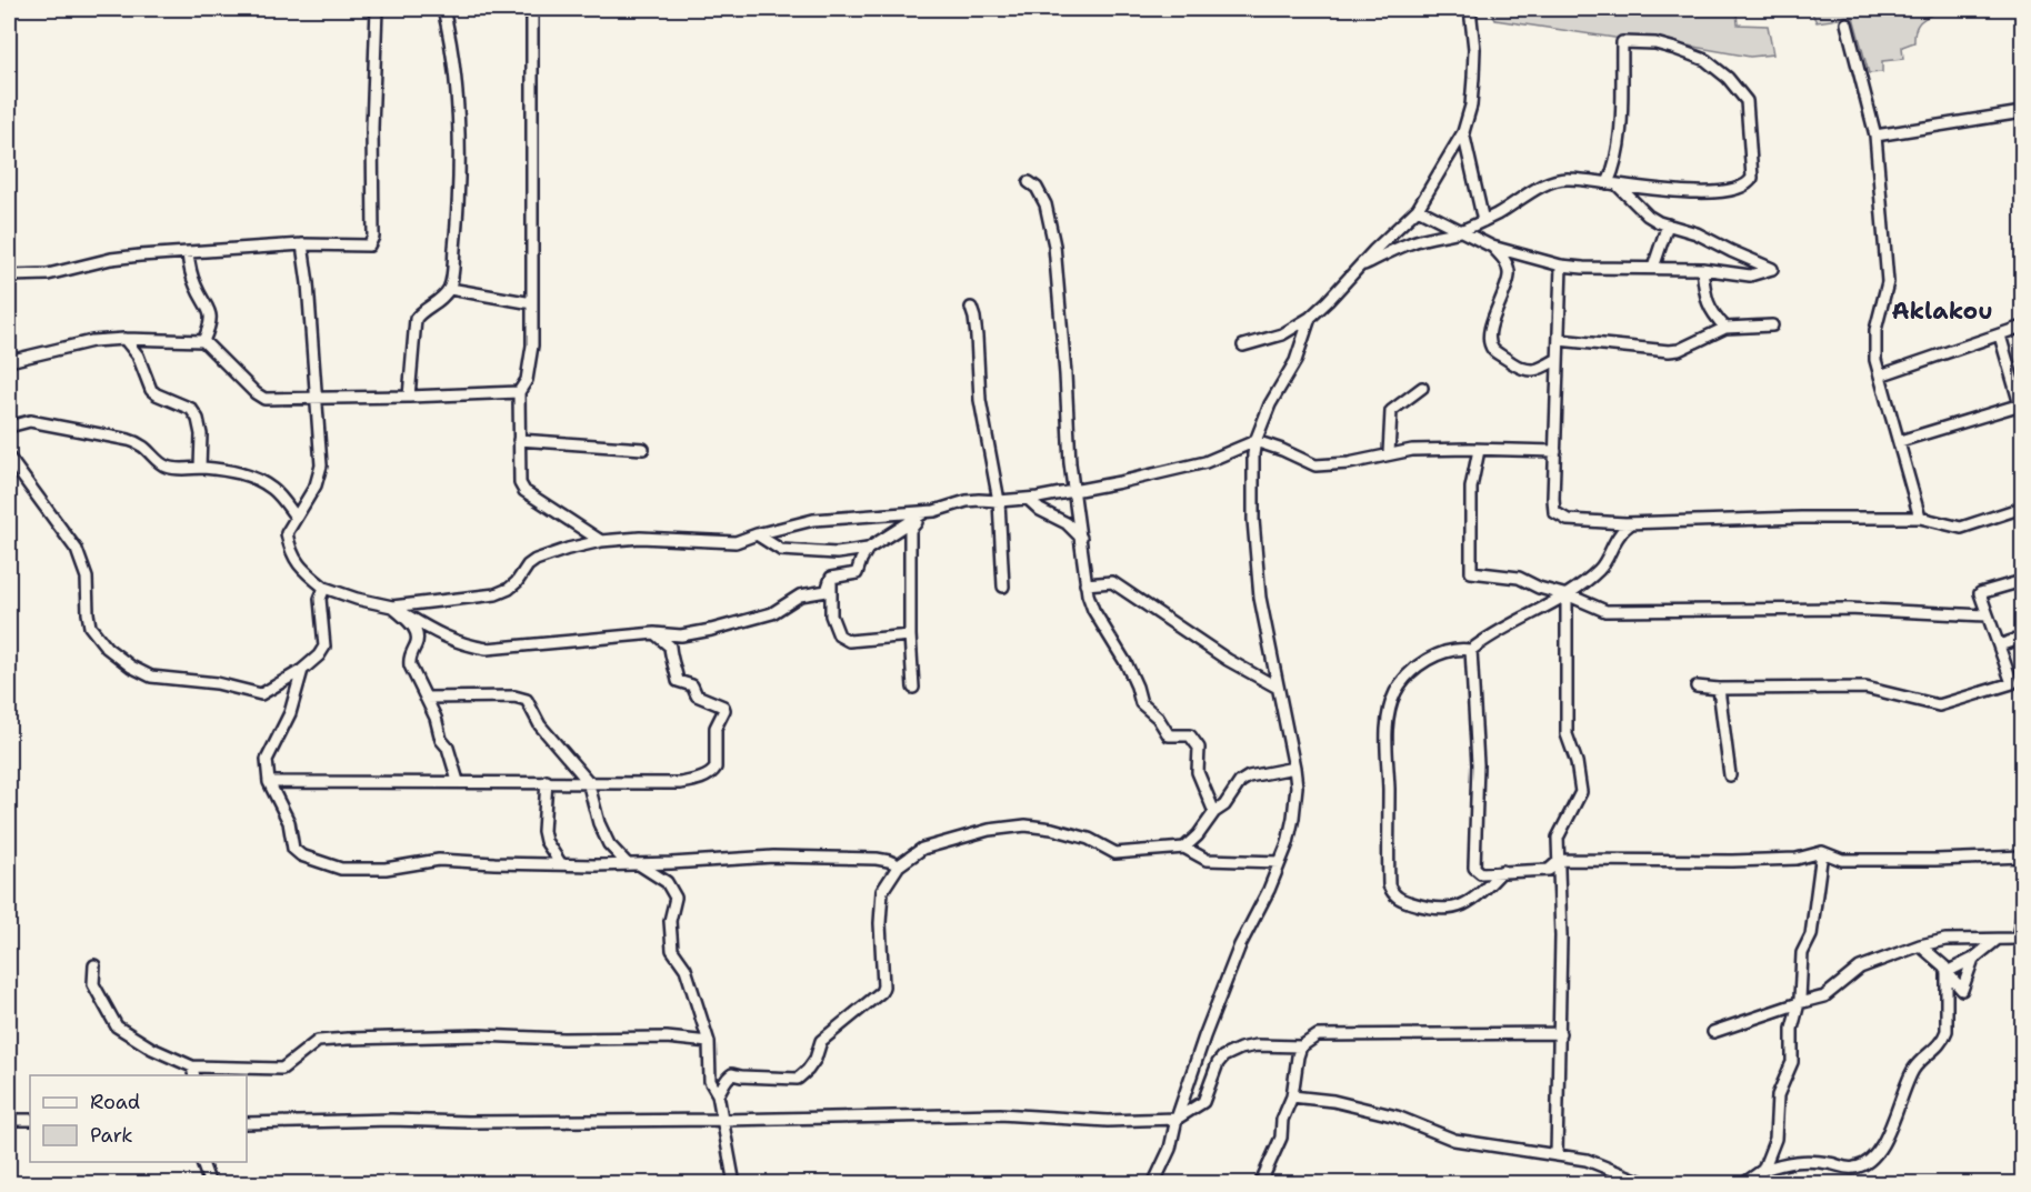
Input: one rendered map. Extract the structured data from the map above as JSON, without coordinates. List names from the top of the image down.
{
  "districts": ["Aklakou"],
  "legend": ["Road", "Park"]
}
